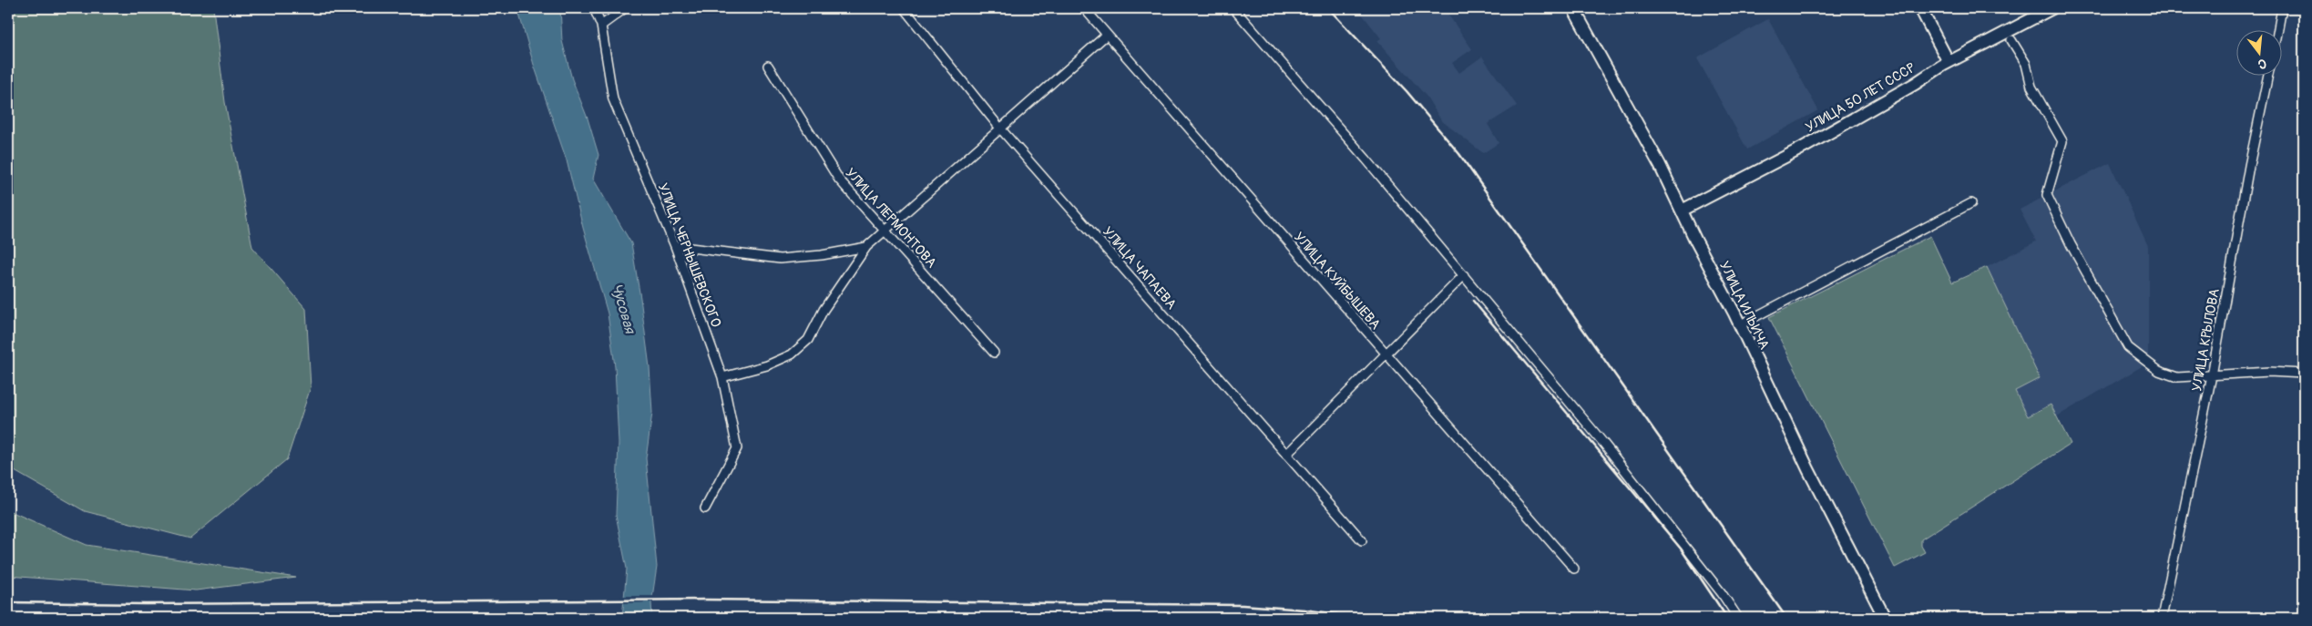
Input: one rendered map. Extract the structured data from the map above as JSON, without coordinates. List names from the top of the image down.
{
  "streets": {
    "street": [
      "УЛИЦА 50 ЛЕТ СССР",
      "УЛИЦА ЛЕРМОНТОВА",
      "УЛИЦА ЧЕРНЫШЕВСКОГО",
      "УЛИЦА ЧАПАЕВА",
      "УЛИЦА КУЙБЫШЕВА",
      "УЛИЦА ИЛЬИЧА",
      "УЛИЦА КРЫЛОВА"
    ]
  },
  "crossings": [
    ["УЛИЦА 50 ЛЕТ СССР", "УЛИЦА ИЛЬИЧА"]
  ],
  "water": ["Чусовая"],
  "north": "bottom"
}
